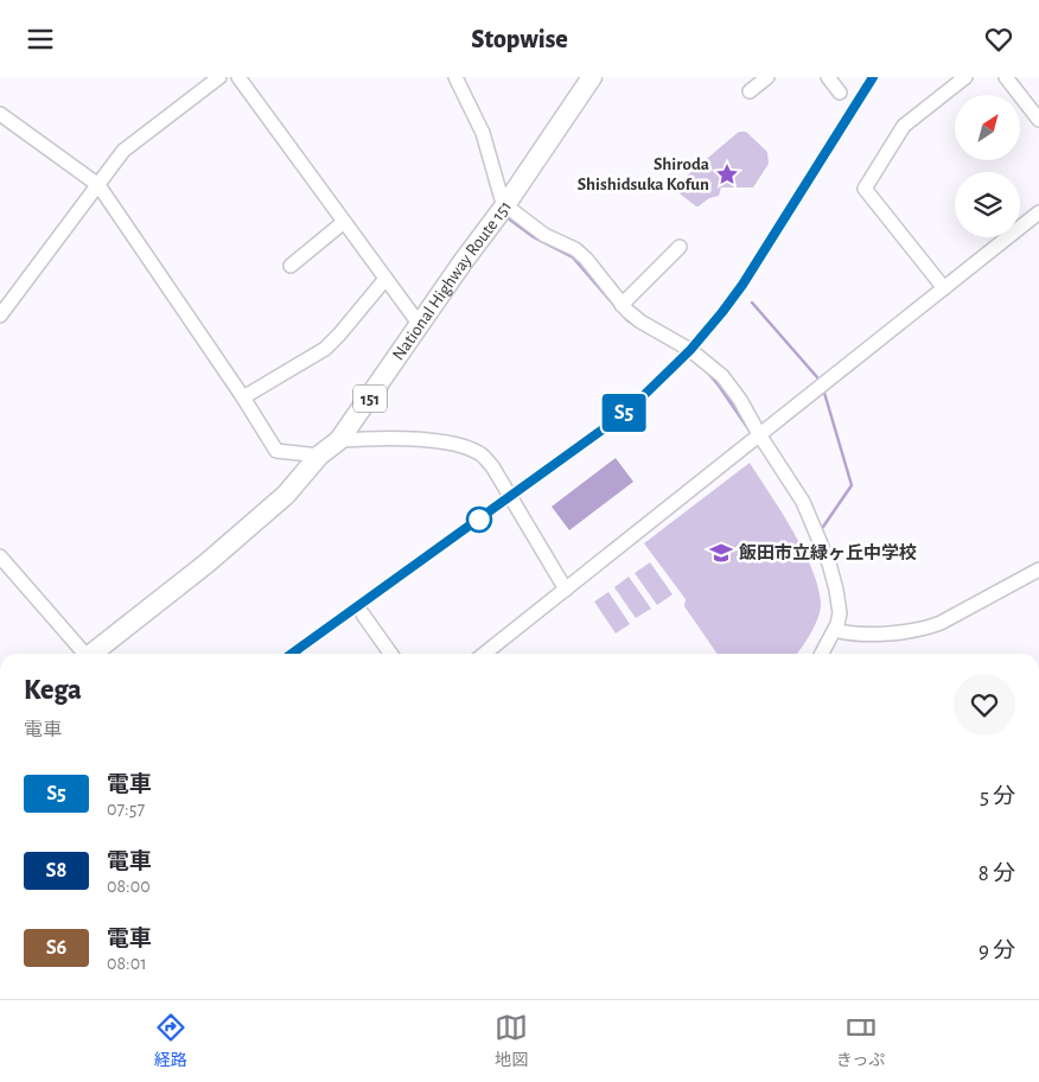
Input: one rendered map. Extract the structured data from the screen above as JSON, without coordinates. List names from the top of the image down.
{
  "streets": {
    "highway": ["National Highway Route 151", "151"]
  },
  "places": {
    "place": ["Shiroda Shishidsuka Kofun"],
    "school or university": ["飯田市立緑ヶ丘中学校"]
  },
  "north": "top right",
  "page": {
    "header": "Stopwise",
    "on_map": "S5",
    "heading": ["Kega", "電車"],
    "list": [
      {
        "mark": "S5",
        "name": "電車",
        "note": "07:57",
        "value": "5 分"
      },
      {
        "mark": "S8",
        "name": "電車",
        "note": "08:00",
        "value": "8 分"
      },
      {
        "mark": "S6",
        "name": "電車",
        "note": "08:01",
        "value": "9 分"
      }
    ],
    "tabs": ["経路", "地図", "きっぷ"]
  }
}
